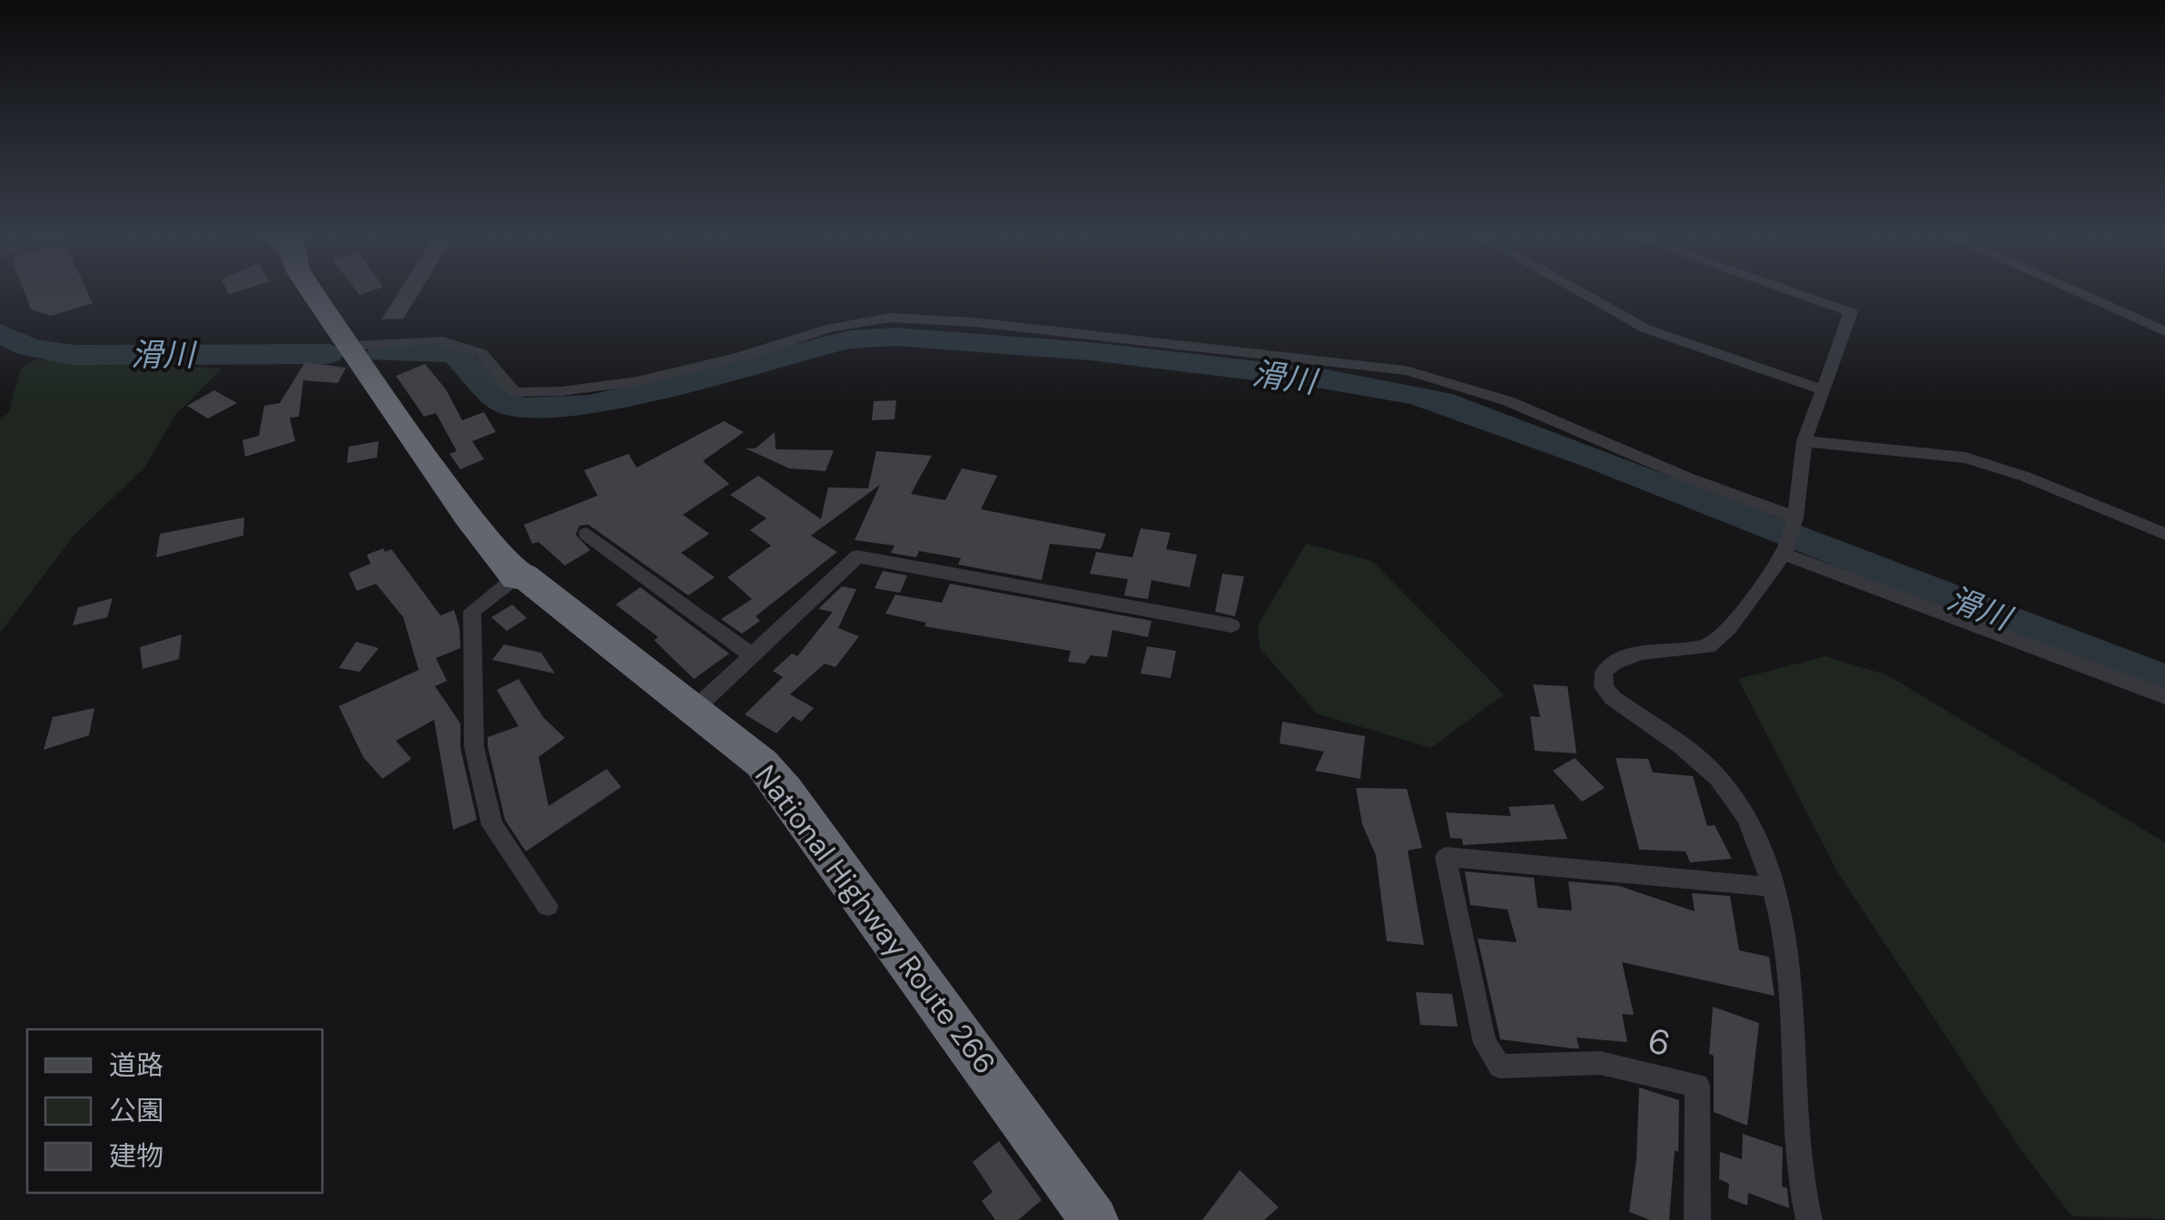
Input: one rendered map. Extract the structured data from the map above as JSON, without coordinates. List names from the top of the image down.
{
  "streets": {
    "highway": ["National Highway Route 266"],
    "street": ["6"]
  },
  "water": ["滑川"],
  "legend": ["道路", "公園", "建物"]
}
